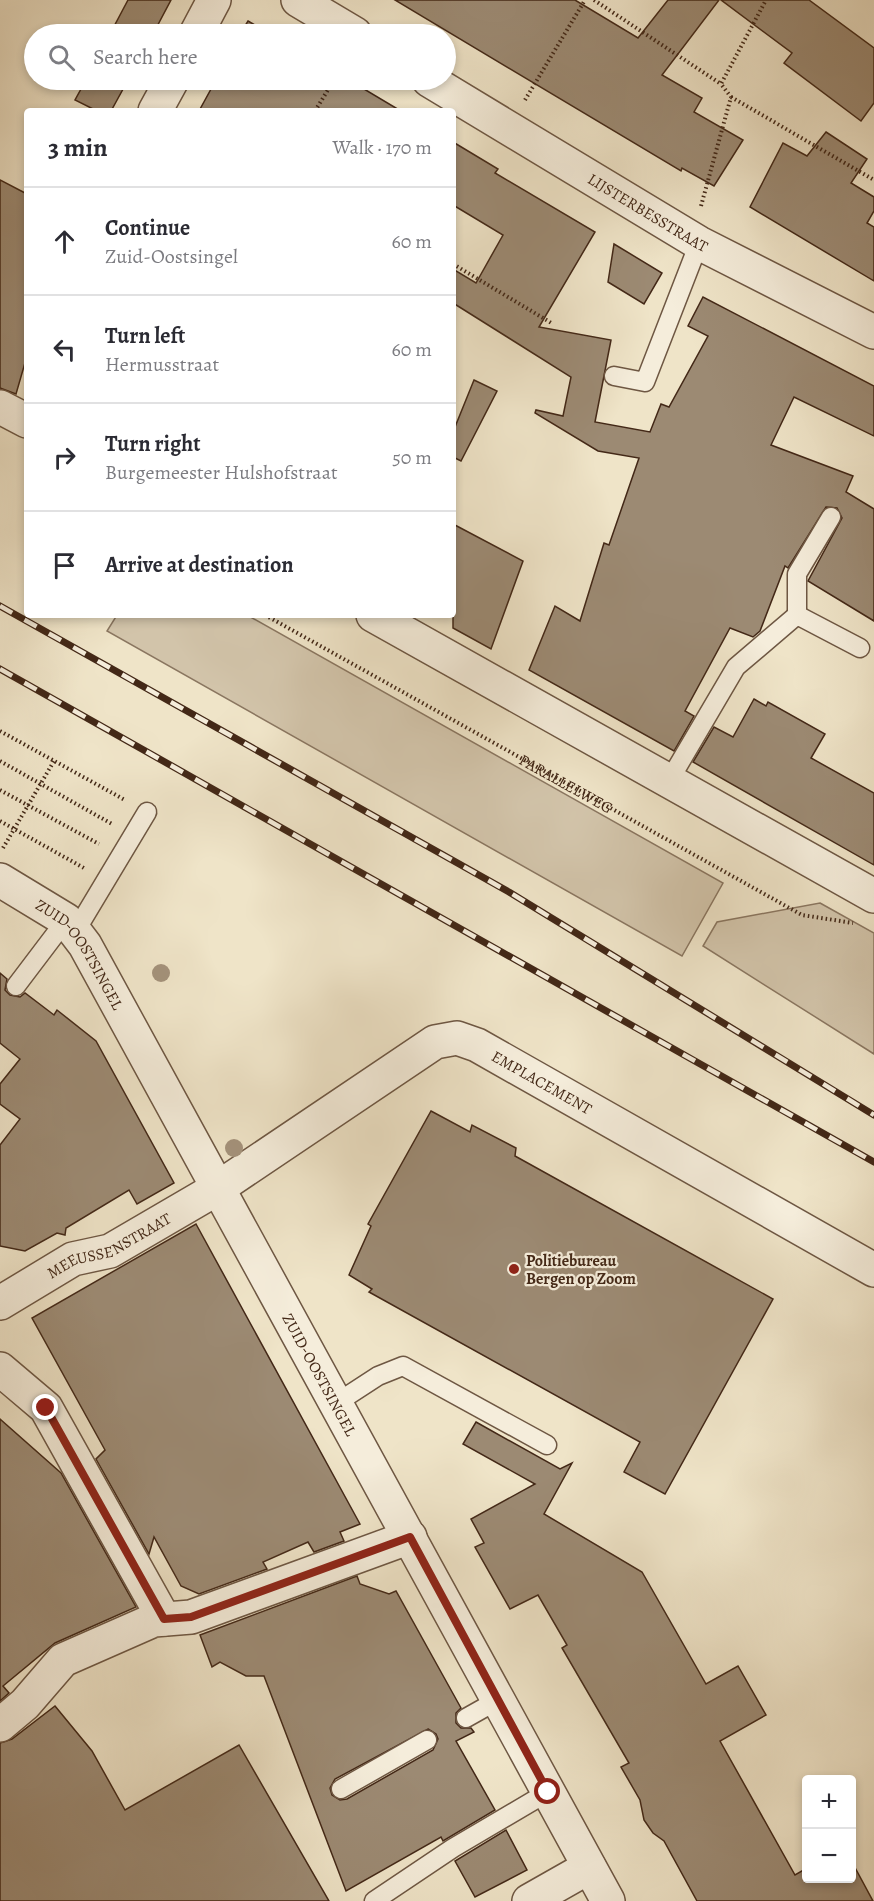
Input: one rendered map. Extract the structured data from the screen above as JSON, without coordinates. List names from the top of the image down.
{
  "streets": {
    "street": [
      "LIJSTERBESSTRAAT",
      "ZUID-OOSTSINGEL",
      "EMPLACEMENT",
      "MEEUSSENSTRAAT"
    ],
    "path": ["PARALLELWEG"]
  },
  "crossings": [
    ["ZUID-OOSTSINGEL", "EMPLACEMENT"],
    ["ZUID-OOSTSINGEL", "MEEUSSENSTRAAT"],
    ["EMPLACEMENT", "MEEUSSENSTRAAT"]
  ],
  "places": ["Politiebureau Bergen op Zoom"],
  "page": {
    "search": "Search here",
    "heading": ["3 min", "Walk · 170 m"],
    "list": [
      ["Continue", "Zuid-Oostsingel", "60 m"],
      ["Turn left", "Hermusstraat", "60 m"],
      ["Turn right", "Burgemeester Hulshofstraat", "50 m"],
      "Arrive at destination"
    ],
    "map_buttons": ["+", "−"]
  }
}
